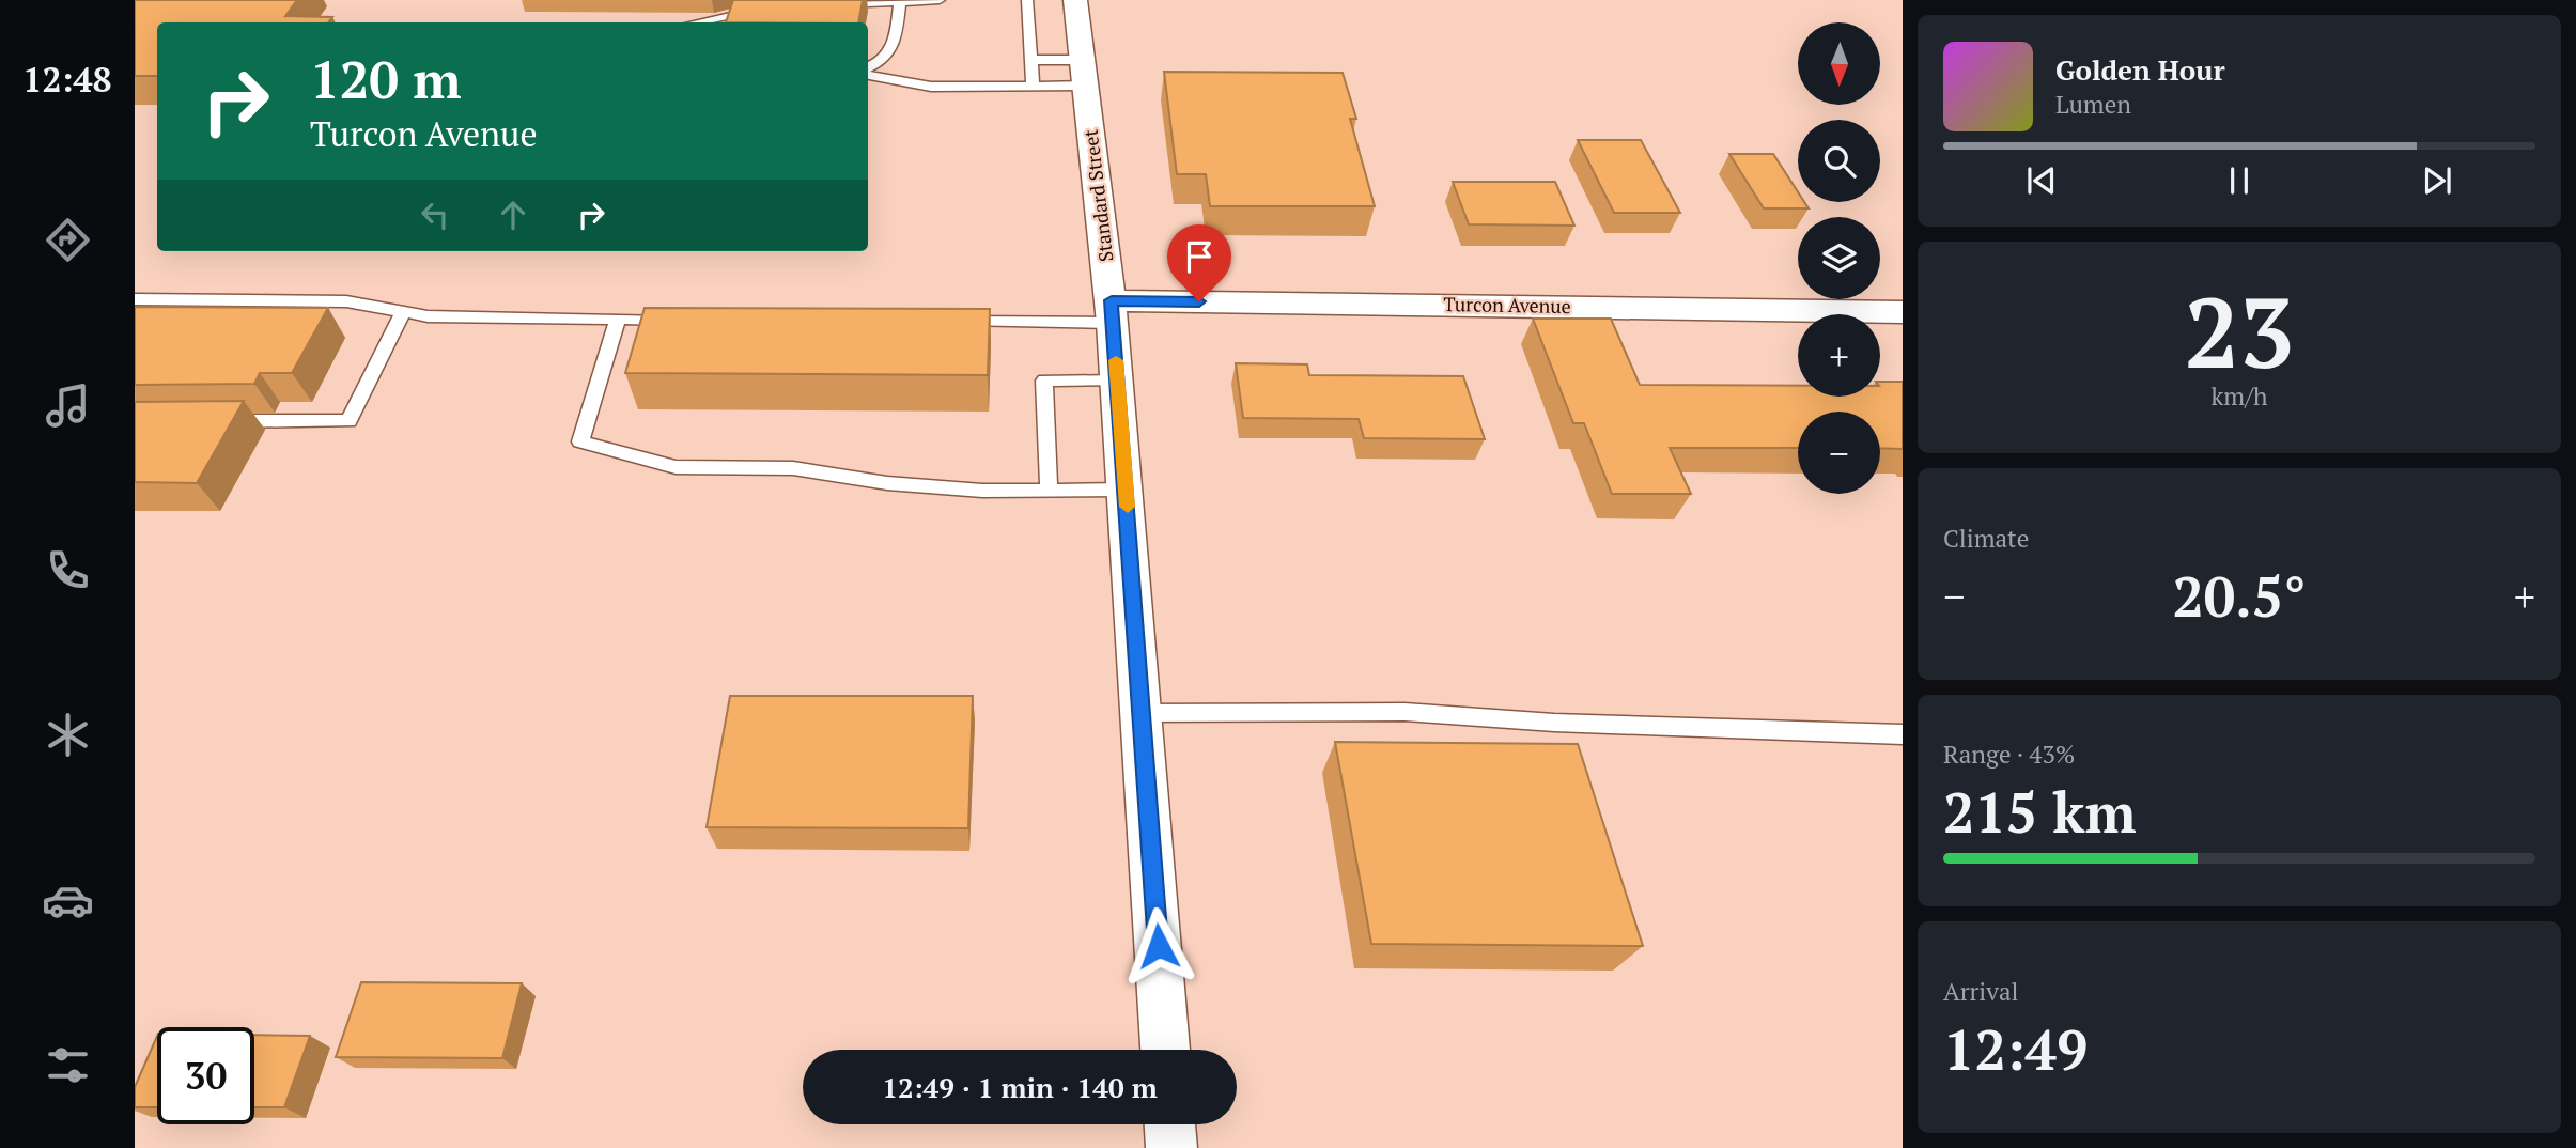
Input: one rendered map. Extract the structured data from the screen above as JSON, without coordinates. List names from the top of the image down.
{
  "streets": {
    "street": ["Standard Street", "Turcon Avenue"]
  },
  "crossings": [
    ["Standard Street", "Turcon Avenue"]
  ],
  "north": "bottom",
  "page": {
    "tabs": "12:48",
    "map_buttons": ["+", "−"],
    "turn": ["120 m", "Turcon Avenue"],
    "song": ["Golden Hour", "Lumen"],
    "tile": [
      ["23", "km/h"],
      "Climate",
      ["Range · 43%", "215 km"],
      ["Arrival", "12:49"]
    ],
    "heat": ["−", "20.5°", "+"],
    "limit": "30",
    "trip": "12:49 · 1 min · 140 m"
  }
}
